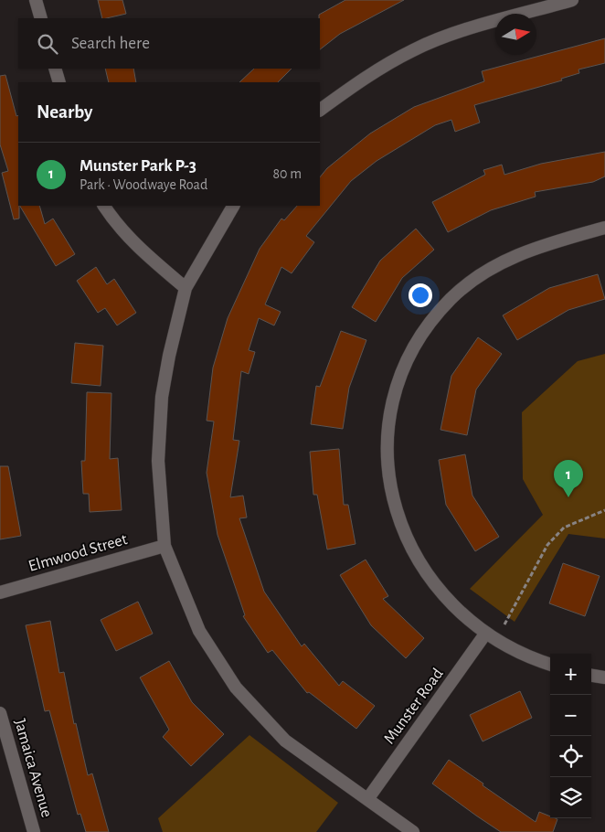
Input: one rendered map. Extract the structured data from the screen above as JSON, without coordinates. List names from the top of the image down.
{
  "streets": {
    "street": ["Elmwood Street", "Munster Road", "Jamaica Avenue"]
  },
  "north": "right",
  "page": {
    "search": "Search here",
    "heading": "Nearby",
    "list": [
      {
        "mark": "1",
        "name": "Munster Park P-3",
        "note": "Park · Woodwaye Road",
        "value": "80 m"
      }
    ],
    "pins": "1",
    "map_buttons": ["+", "−"]
  }
}
